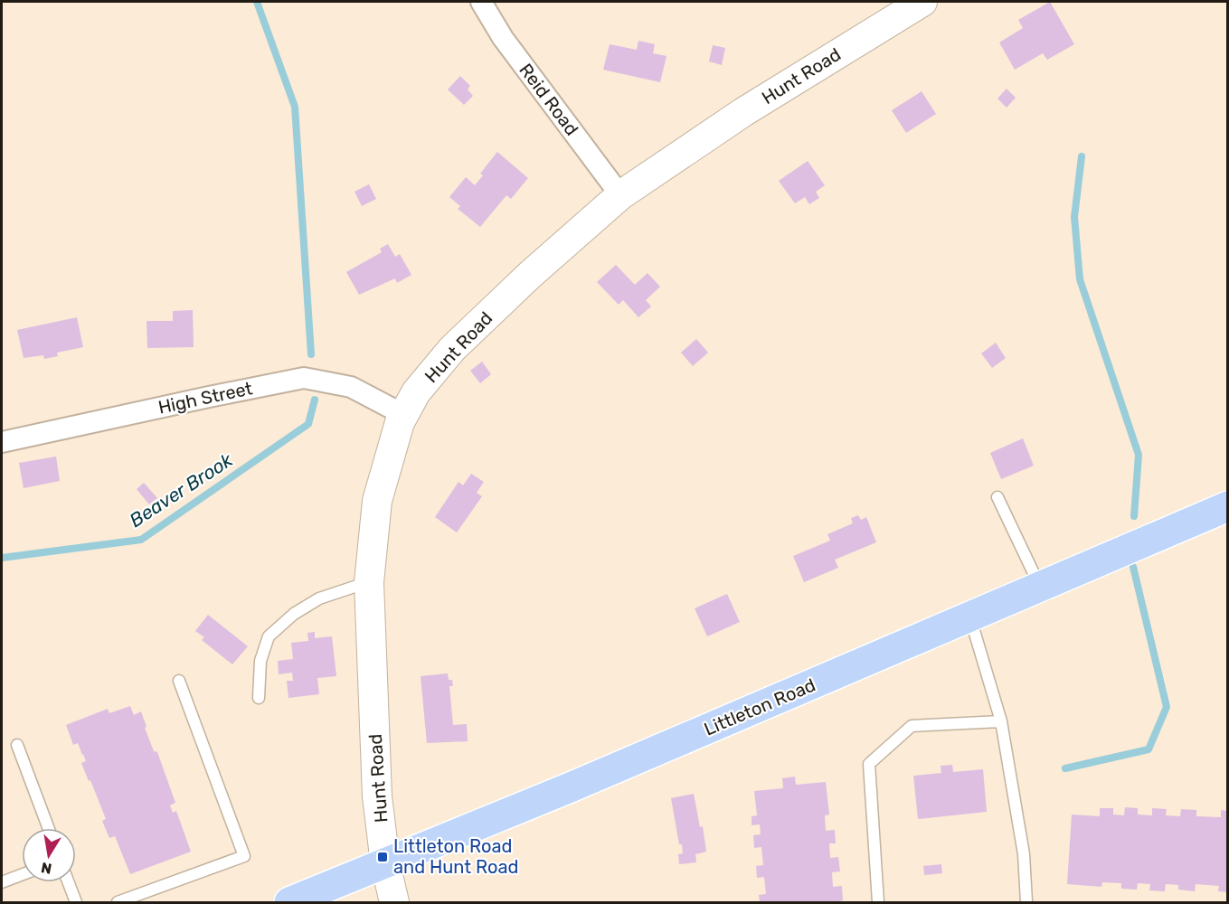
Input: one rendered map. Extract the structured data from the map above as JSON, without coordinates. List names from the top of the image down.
{
  "streets": {
    "main road": ["Littleton Road"],
    "street": ["Hunt Road", "Reid Road", "High Street"]
  },
  "crossings": [
    ["Hunt Road", "Reid Road"],
    ["Hunt Road", "High Street"],
    ["Hunt Road", "Littleton Road"]
  ],
  "water": ["Beaver Brook"],
  "places": {
    "transit": ["Littleton Road and Hunt Road"]
  },
  "north": "bottom"
}
